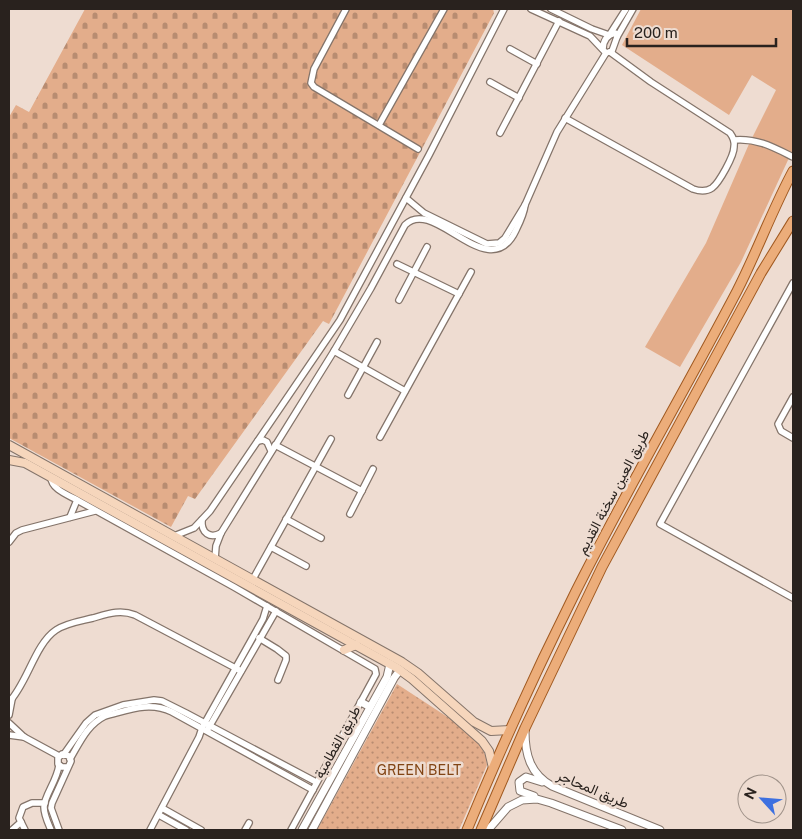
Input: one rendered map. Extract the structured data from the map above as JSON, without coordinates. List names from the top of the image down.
{
  "streets": {
    "main road": ["طريق العين سخنة القديم"],
    "street": ["طريق القطامية", "طريق المحاجر"]
  },
  "crossings": [
    ["طريق العين سخنة القديم", "طريق المحاجر"]
  ],
  "parks": ["GREEN BELT"],
  "scale_bar": "200 m",
  "north": "top left"
}
